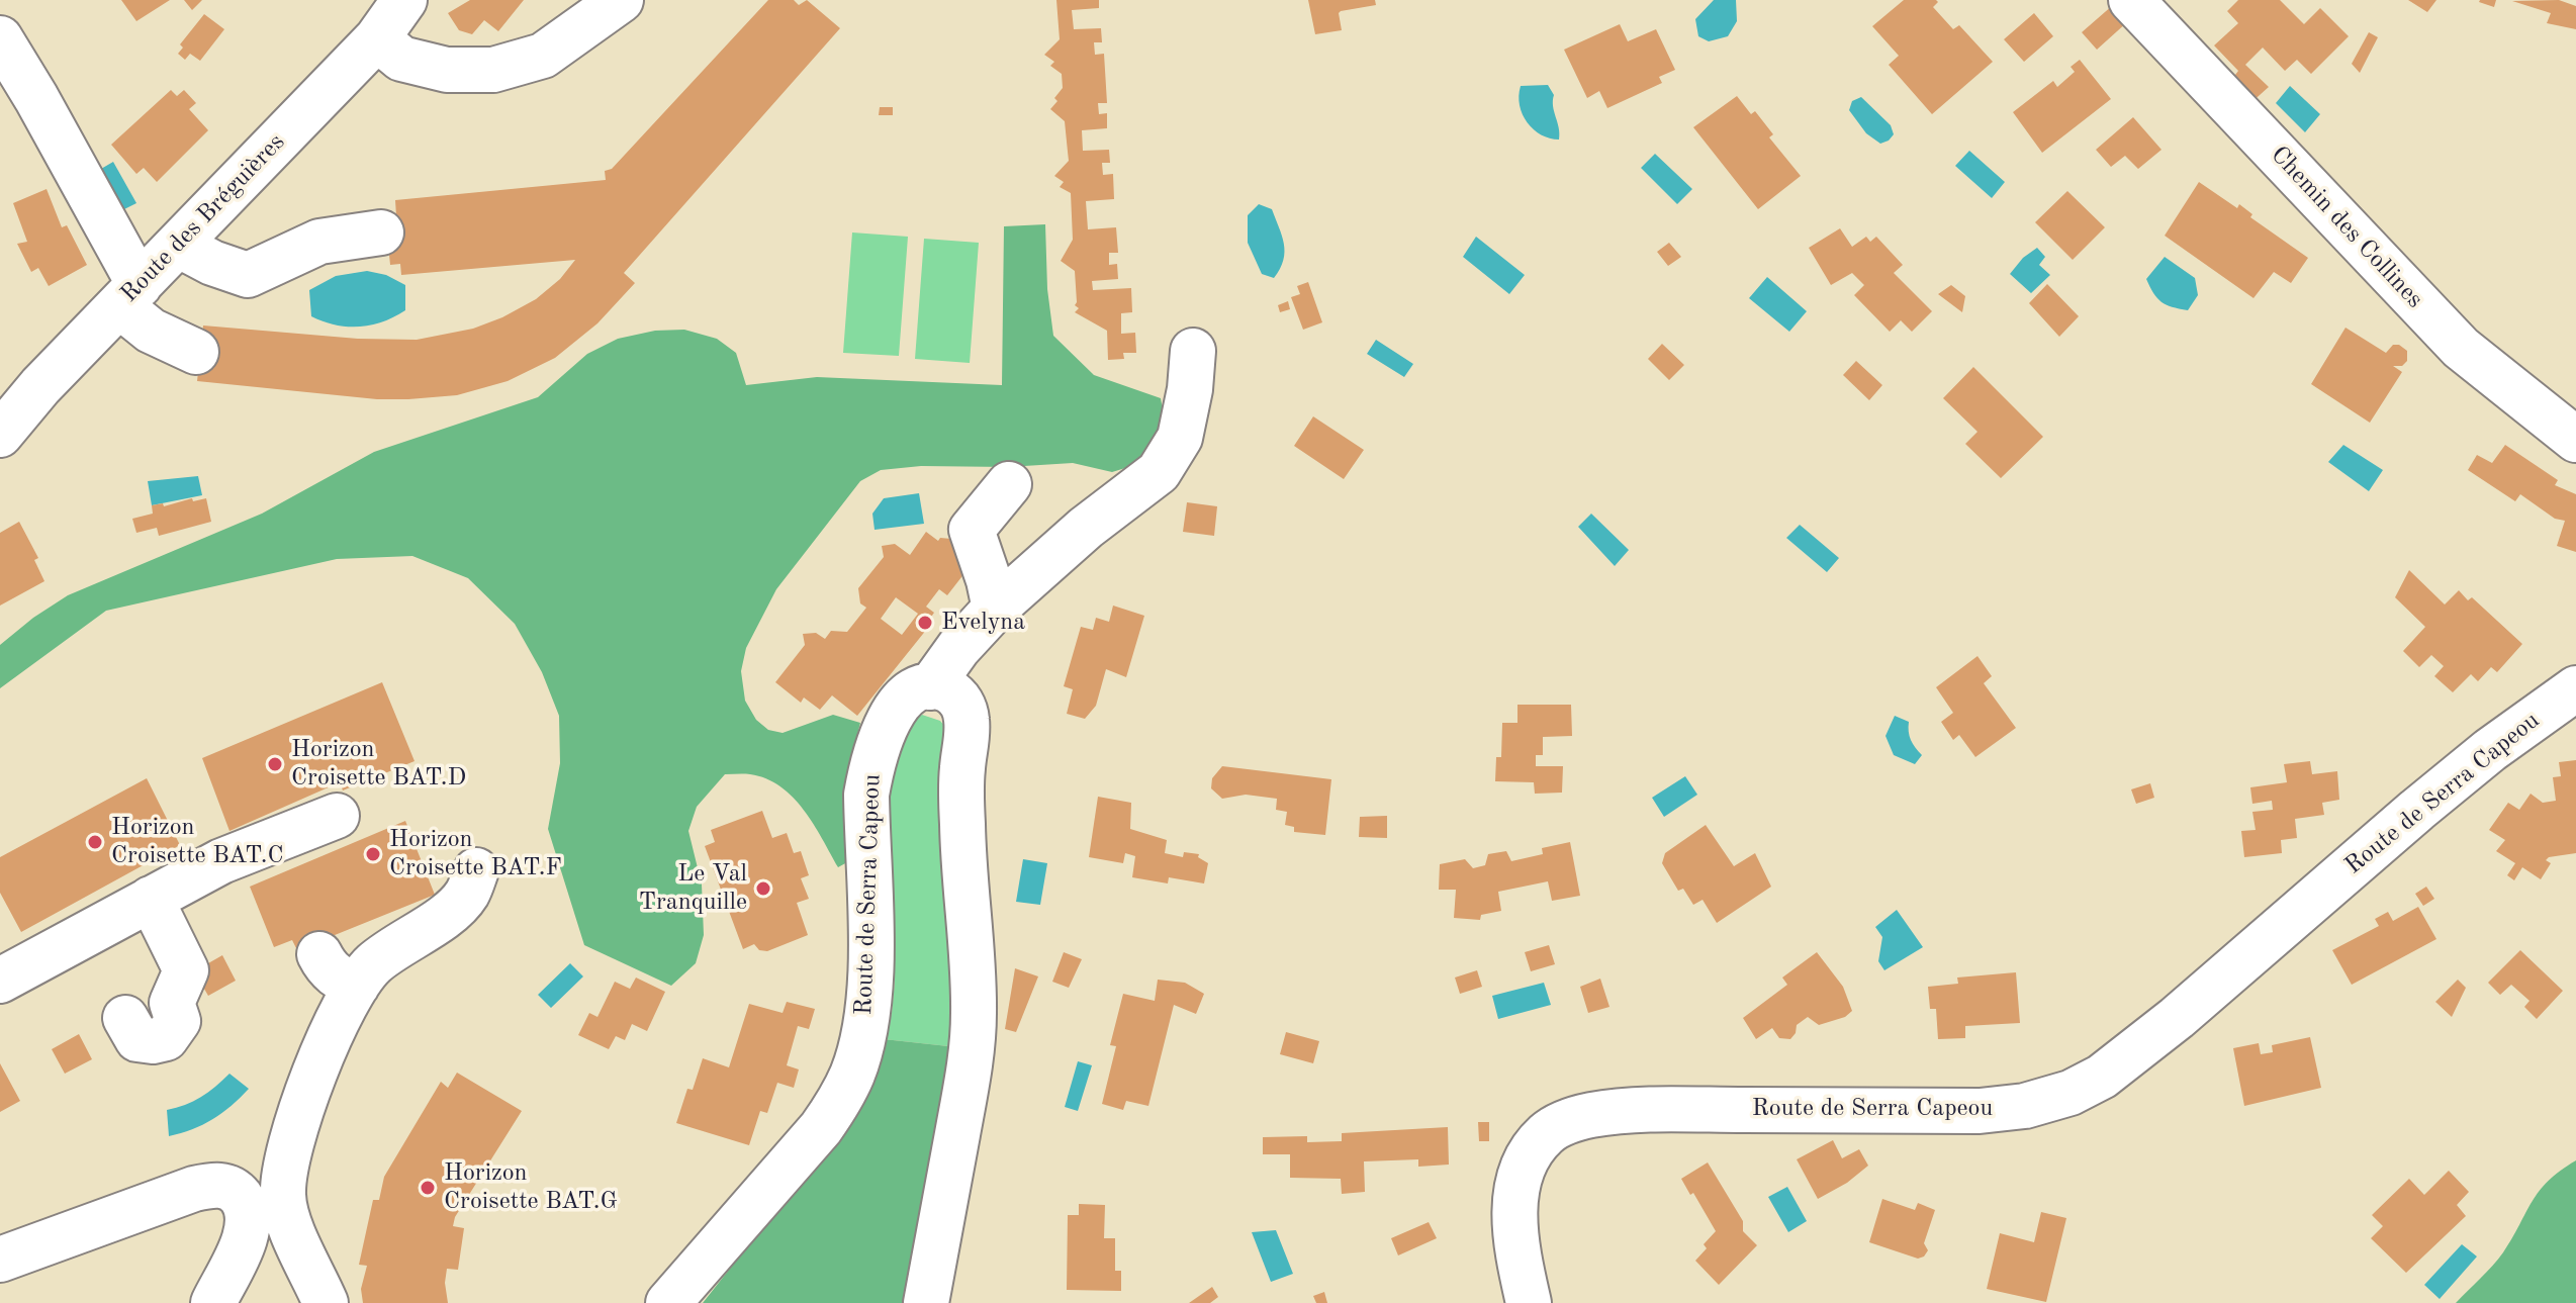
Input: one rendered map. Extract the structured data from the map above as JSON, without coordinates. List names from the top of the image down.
{
  "streets": {
    "street": ["Route des Bréguières", "Chemin des Collines", "Route de Serra Capeou"]
  },
  "places": [
    "Evelyna",
    "Horizon Croisette BAT.D",
    "Horizon Croisette BAT.C",
    "Horizon Croisette BAT.F",
    "Le Val Tranquille",
    "Horizon Croisette BAT.G"
  ]
}
